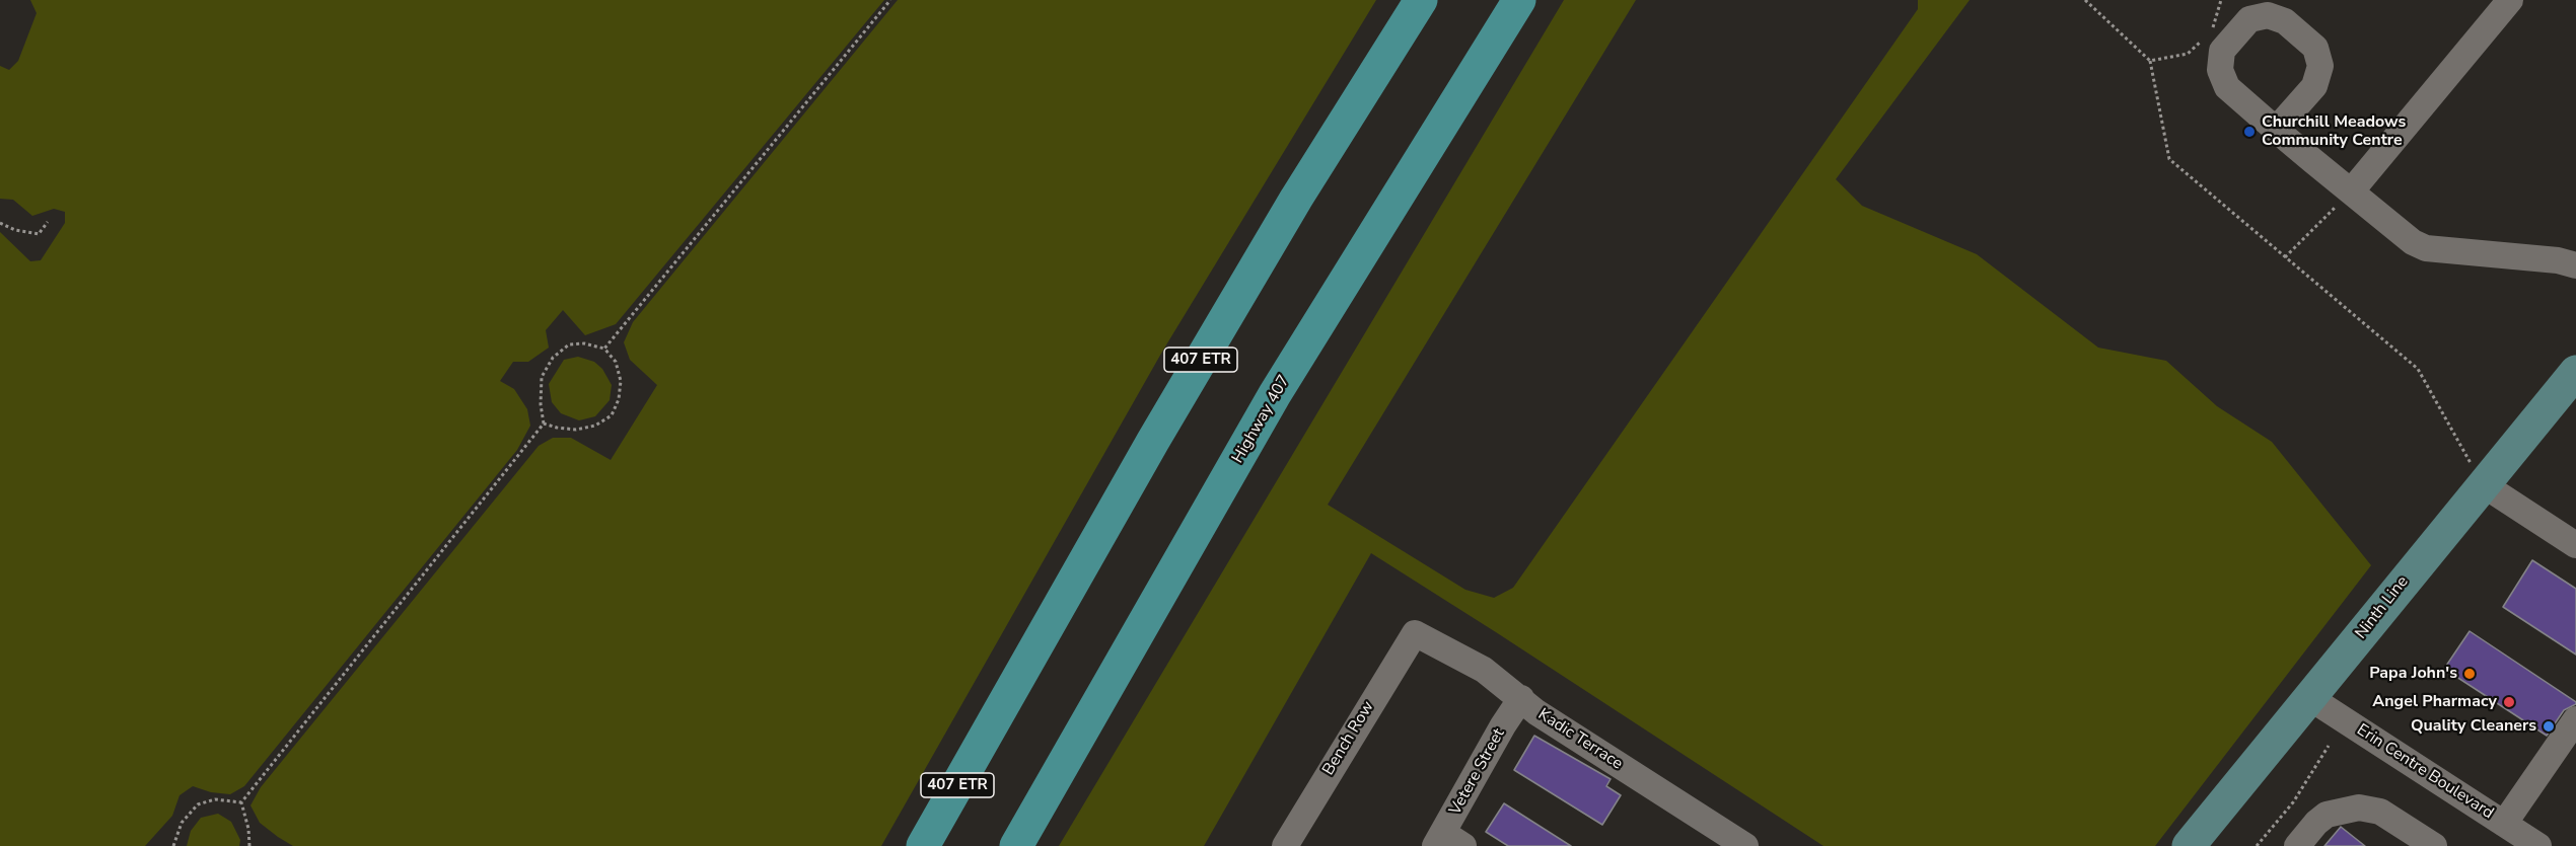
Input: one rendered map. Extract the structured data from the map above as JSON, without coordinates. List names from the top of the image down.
{
  "streets": {
    "highway": ["407 ETR", "Highway 407"],
    "main road": ["Ninth Line"],
    "street": [
      "Bench Row",
      "Kadic Terrace",
      "Vetere Street",
      "Erin Centre Boulevard"
    ]
  },
  "crossings": [
    ["Ninth Line", "Erin Centre Boulevard"],
    ["Bench Row", "Kadic Terrace"],
    ["Kadic Terrace", "Vetere Street"]
  ],
  "places": [
    "Churchill Meadows Community Centre",
    "Papa John's",
    "Angel Pharmacy",
    "Quality Cleaners"
  ]
}
